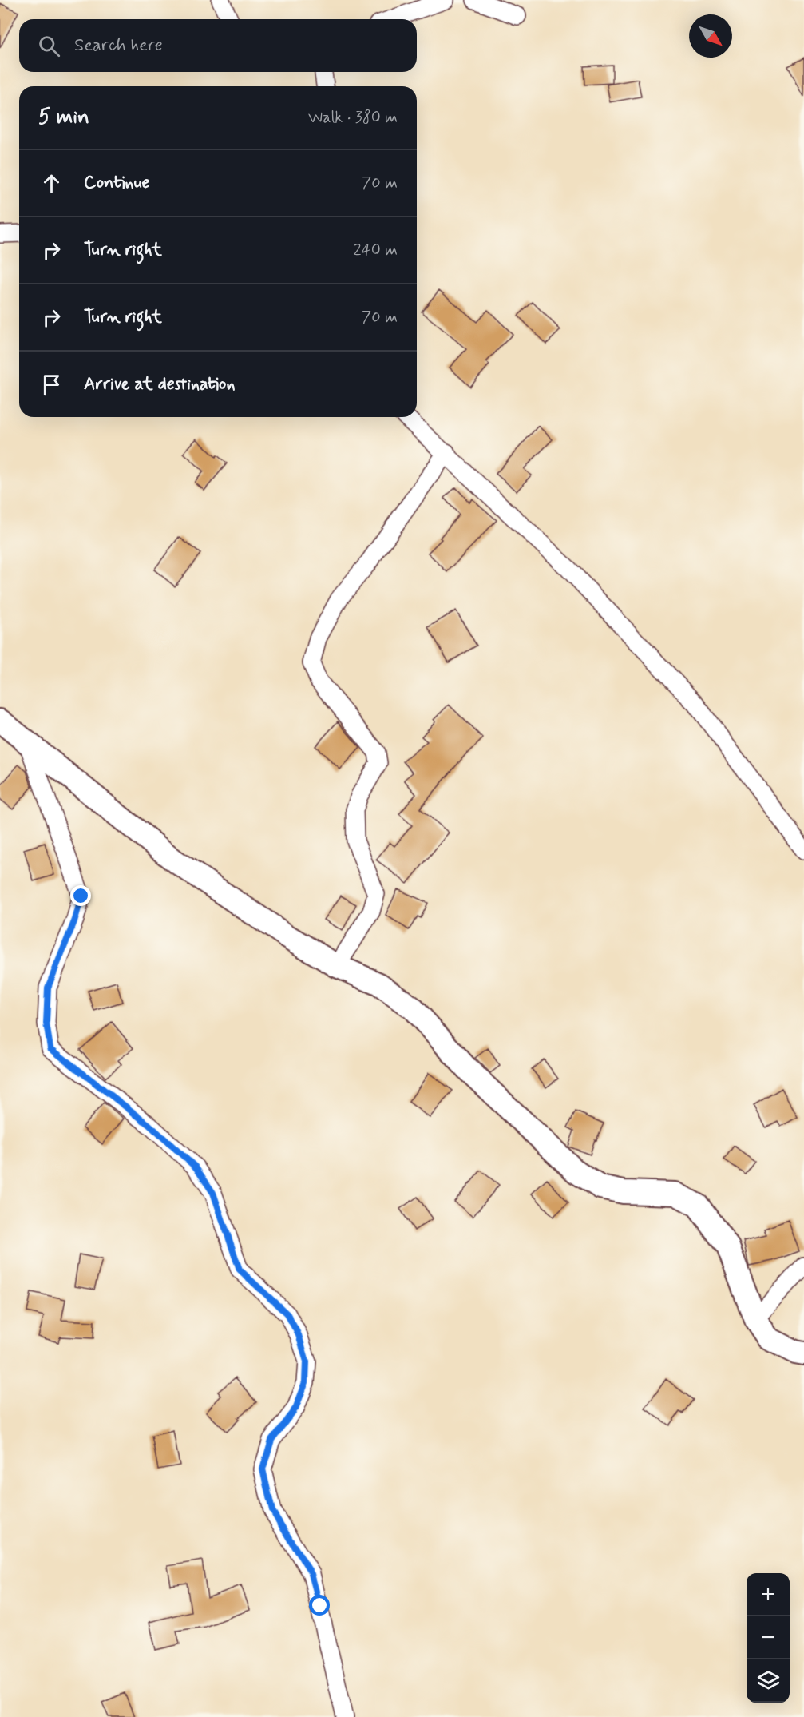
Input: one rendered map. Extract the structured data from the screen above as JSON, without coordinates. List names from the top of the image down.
{
  "north": "bottom right",
  "page": {
    "search": "Search here",
    "heading": ["5 min", "Walk · 380 m"],
    "list": [
      ["Continue", "70 m"],
      ["Turn right", "240 m"],
      ["Turn right", "70 m"],
      "Arrive at destination"
    ],
    "map_buttons": ["+", "−"]
  }
}
